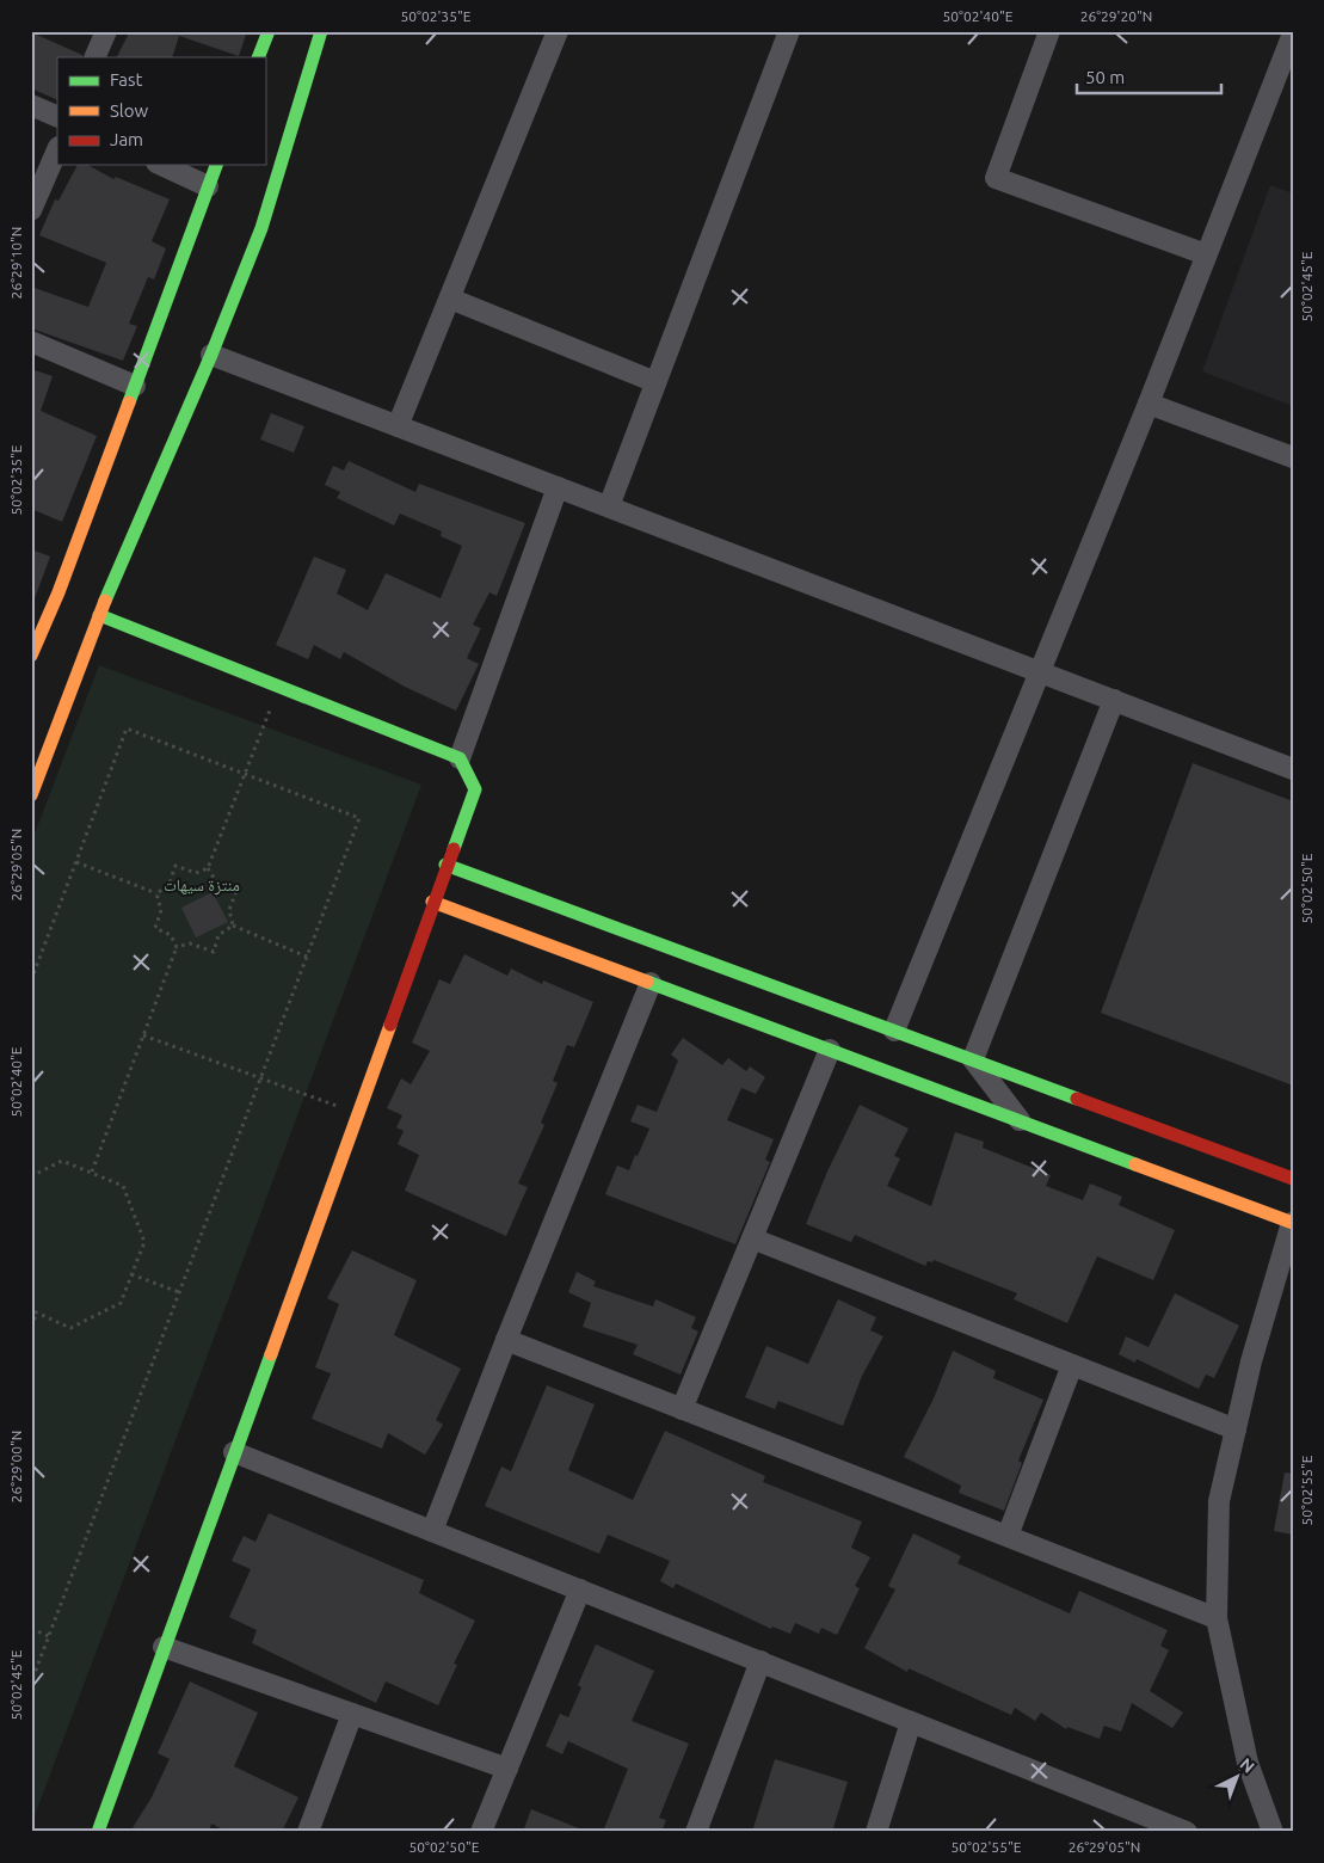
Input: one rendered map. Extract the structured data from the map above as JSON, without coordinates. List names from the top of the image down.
{
  "parks": ["منتزة سيهات"],
  "legend": ["Fast", "Slow", "Jam"],
  "scale_bar": "50 m",
  "north": "top right",
  "coordinates": [
    "50°02'35\"E",
    "50°02'40\"E",
    "26°29'20\"N",
    "26°29'10\"N",
    "50°02'45\"E",
    "26°29'05\"N",
    "50°02'50\"E",
    "26°29'00\"N",
    "50°02'55\"E"
  ]
}
